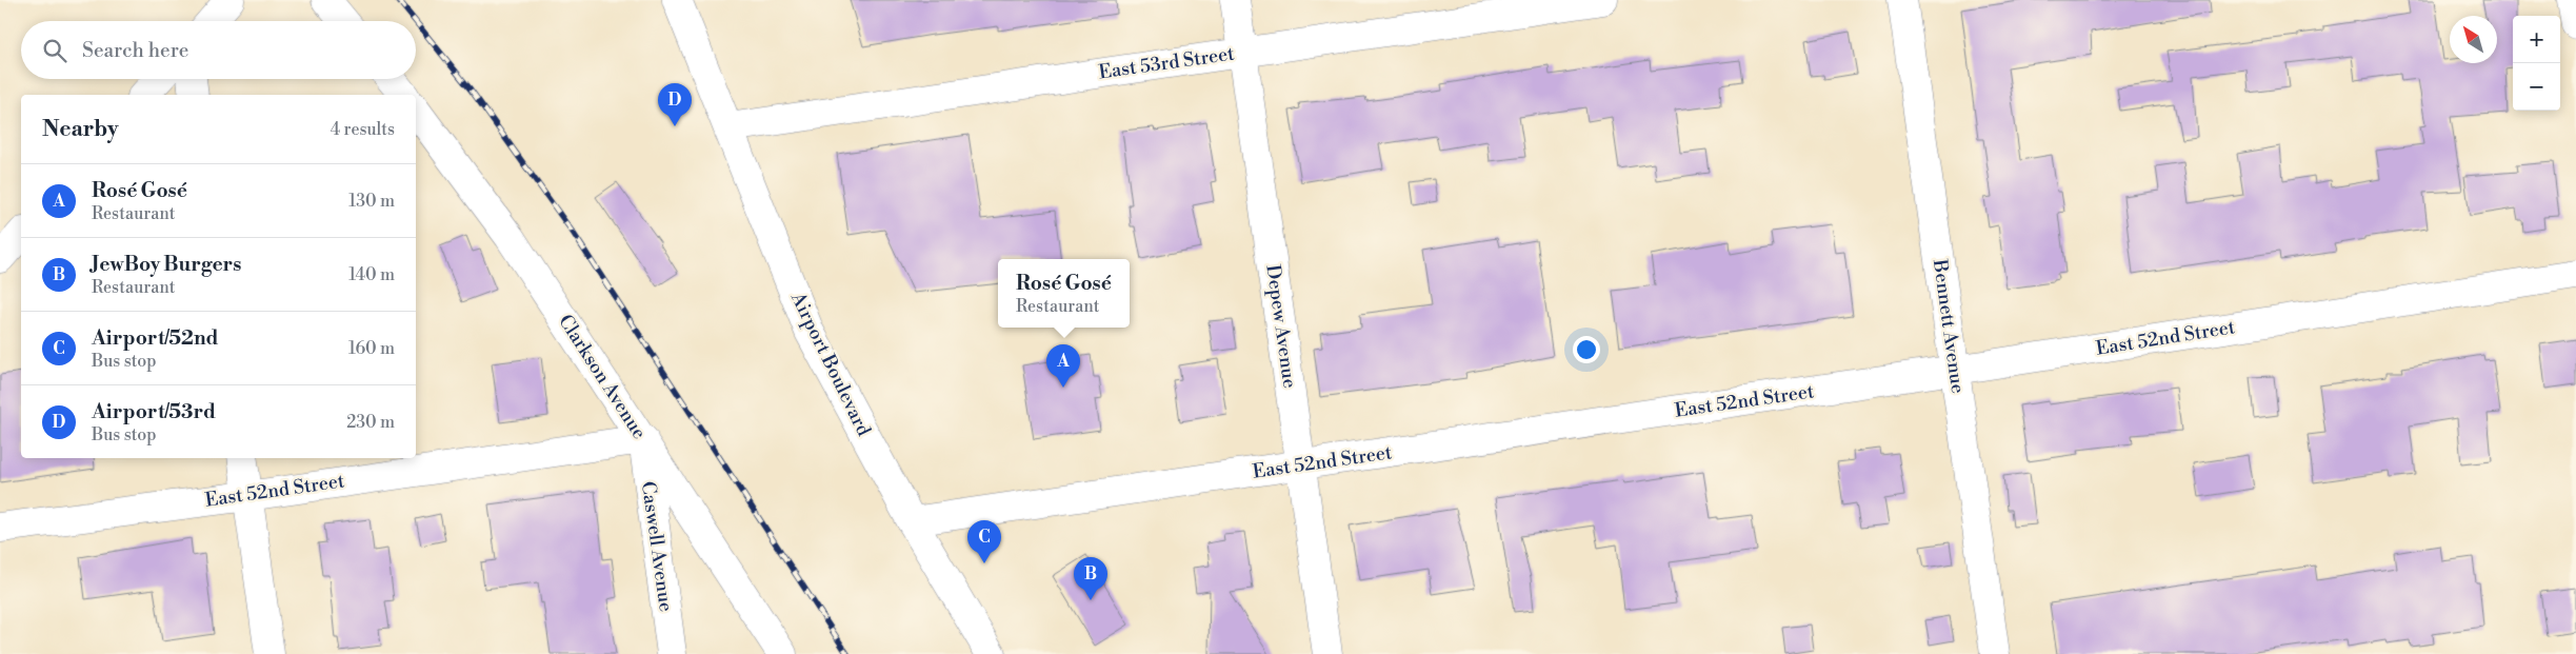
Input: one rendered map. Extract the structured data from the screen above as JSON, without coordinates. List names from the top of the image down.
{
  "streets": {
    "street": [
      "East 53rd Street",
      "Depew Avenue",
      "Bennett Avenue",
      "East 52nd Street",
      "Airport Boulevard",
      "Clarkson Avenue",
      "Caswell Avenue"
    ]
  },
  "crossings": [
    ["East 53rd Street", "Depew Avenue"],
    ["East 53rd Street", "Airport Boulevard"],
    ["Depew Avenue", "East 52nd Street"],
    ["Bennett Avenue", "East 52nd Street"],
    ["East 52nd Street", "Airport Boulevard"],
    ["East 52nd Street", "Clarkson Avenue"],
    ["East 52nd Street", "Caswell Avenue"],
    ["Clarkson Avenue", "Caswell Avenue"]
  ],
  "north": "top left",
  "page": {
    "map_buttons": ["+", "−"],
    "search": "Search here",
    "pins": [
      "D",
      "A",
      "C",
      "B"
    ],
    "heading": ["Nearby", "4 results"],
    "list": [
      {
        "mark": "A",
        "name": "Rosé Gosé",
        "note": "Restaurant",
        "value": "130 m"
      },
      {
        "mark": "B",
        "name": "JewBoy Burgers",
        "note": "Restaurant",
        "value": "140 m"
      },
      {
        "mark": "C",
        "name": "Airport/52nd",
        "note": "Bus stop",
        "value": "160 m"
      },
      {
        "mark": "D",
        "name": "Airport/53rd",
        "note": "Bus stop",
        "value": "230 m"
      }
    ],
    "popup": ["Rosé Gosé", "Restaurant"]
  }
}
